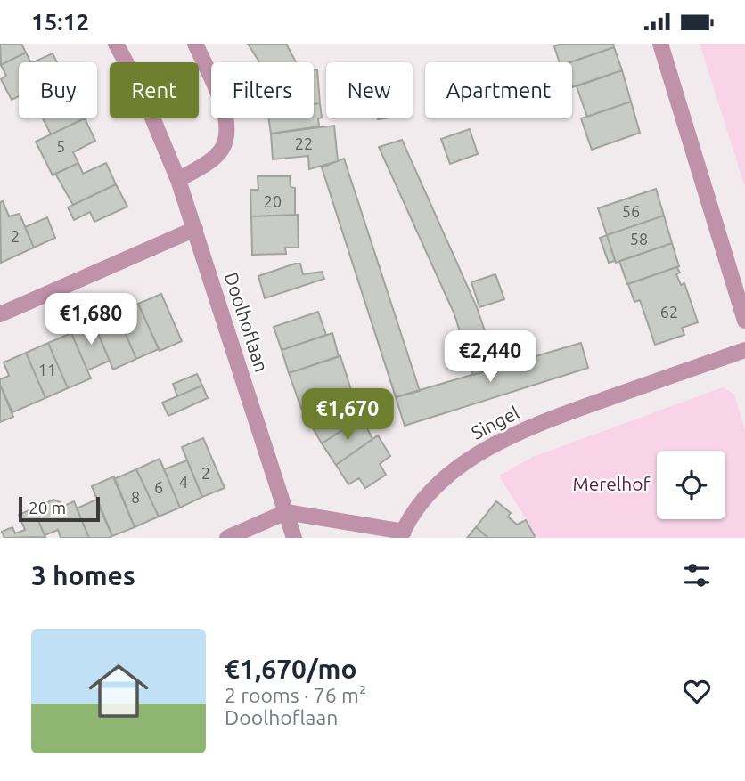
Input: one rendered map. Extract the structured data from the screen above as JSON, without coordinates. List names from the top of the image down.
{
  "streets": {
    "street": ["Doolhoflaan", "Singel"]
  },
  "parks": ["Merelhof"],
  "house_numbers": [
    "22",
    "5",
    "20",
    "56",
    "2",
    "58",
    "62",
    "11",
    "2",
    "4",
    "6",
    "8"
  ],
  "scale_bar": "20 m",
  "page": {
    "status": "15:12",
    "chip": [
      "Buy",
      "Rent",
      "Filters",
      "New",
      "Apartment"
    ],
    "price": ["€1,680", "€2,440", "€1,670"],
    "scale": "20 m",
    "heading": "3 homes",
    "list": [
      {
        "name": "€1,670/mo",
        "note": "2 rooms · 76 m² · Doolhoflaan"
      }
    ]
  }
}
